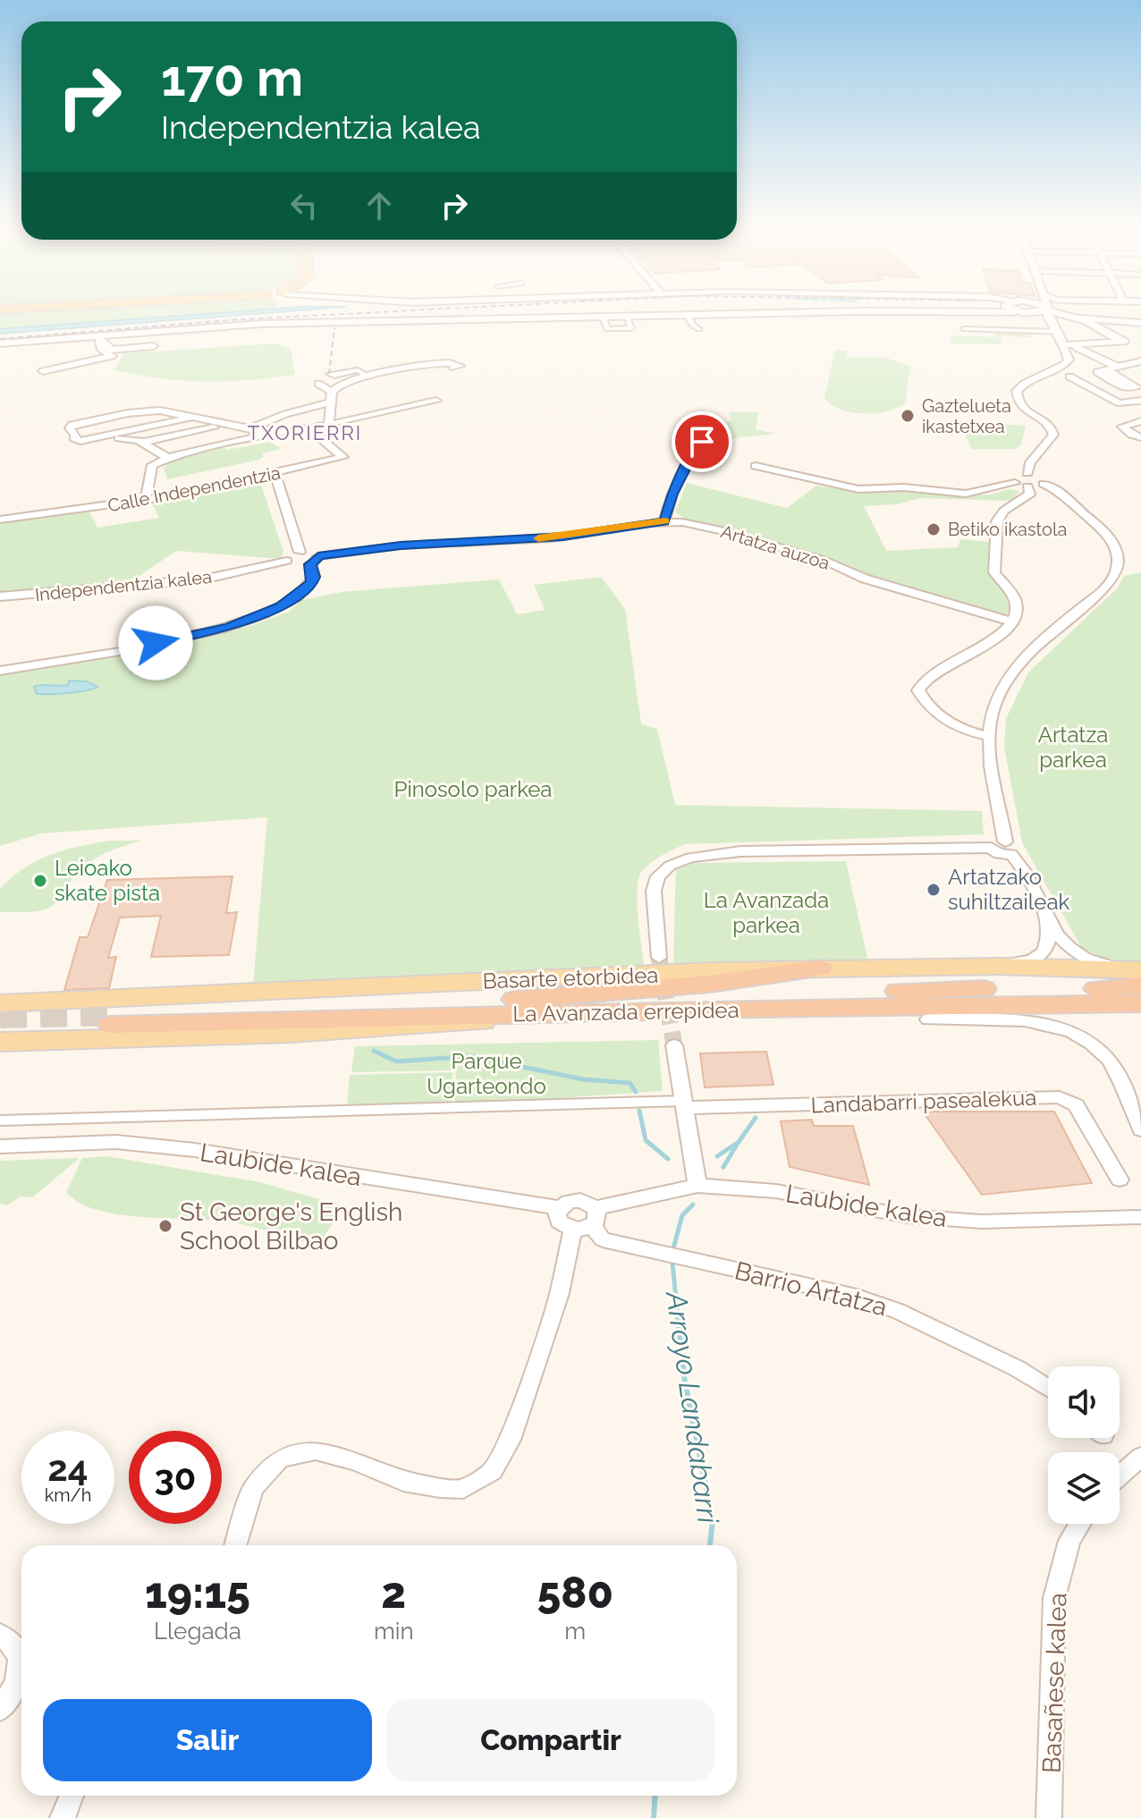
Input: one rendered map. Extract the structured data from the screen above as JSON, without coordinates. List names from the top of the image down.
{
  "streets": {
    "highway": ["La Avanzada errepidea"],
    "main road": ["Basarte etorbidea"],
    "street": [
      "Calle Independentzia",
      "Artatza auzoa",
      "Independentzia kalea",
      "Landabarri pasealekua",
      "Laubide kalea",
      "Barrio Artatza",
      "Basañese kalea"
    ]
  },
  "crossings": [
    ["Basarte etorbidea", "La Avanzada errepidea"],
    ["Laubide kalea", "Barrio Artatza"]
  ],
  "districts": ["TXORIERRI"],
  "water": ["Arroyo Landabarri"],
  "parks": [
    "Artatza parkea",
    "Pinosolo parkea",
    "La Avanzada parkea",
    "Parque Ugarteondo"
  ],
  "places": [
    "Gaztelueta ikastetxea",
    "Betiko ikastola",
    "Leioako skate pista",
    "Artatzako suhiltzaileak",
    "St George's English School Bilbao"
  ],
  "page": {
    "turn": ["170 m", "Independentzia kalea"],
    "speed": "24 km/h",
    "limit": "30",
    "eta": [
      "19:15",
      "Llegada",
      "2",
      "min",
      "580",
      "m"
    ],
    "buttons": ["Salir", "Compartir"]
  }
}
